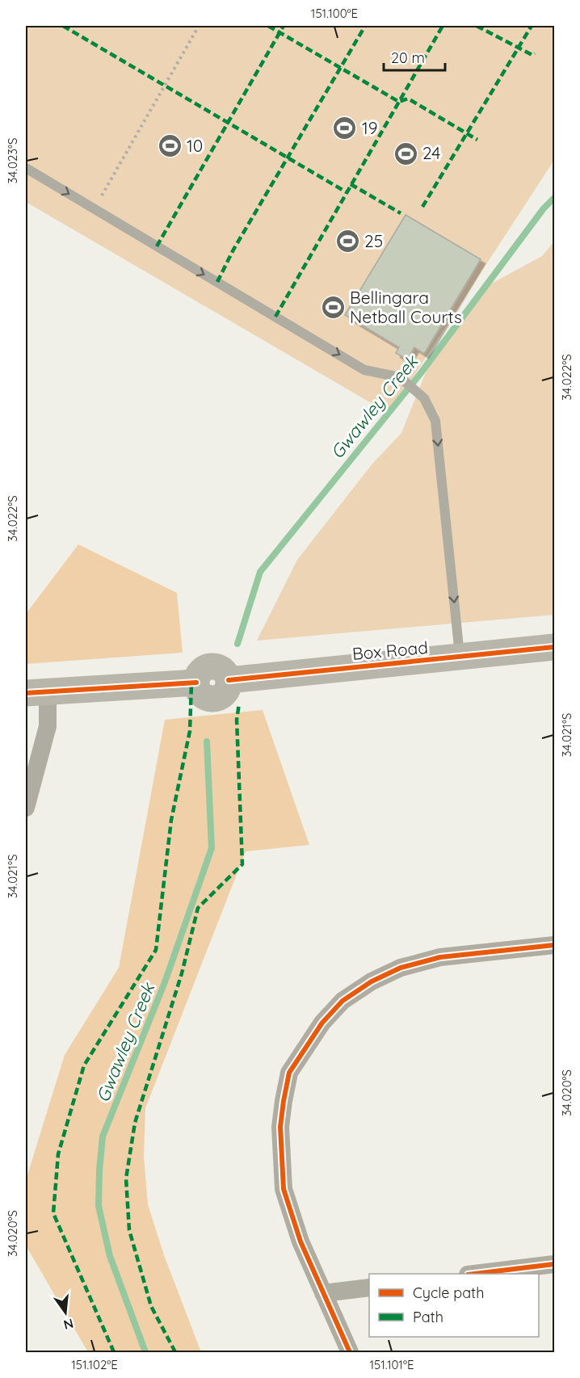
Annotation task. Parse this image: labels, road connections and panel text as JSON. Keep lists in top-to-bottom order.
{
  "streets": {
    "street": ["Box Road"]
  },
  "water": ["Gwawley Creek"],
  "places": {
    "sports": [
      "19",
      "10",
      "24",
      "25",
      "Bellingara Netball Courts"
    ]
  },
  "legend": ["Cycle path", "Path"],
  "scale_bar": "20 m",
  "north": "bottom",
  "coordinates": [
    "151.100°E",
    "34.023°S",
    "34.022°S",
    "34.021°S",
    "34.020°S",
    "151.102°E",
    "151.101°E"
  ]
}
